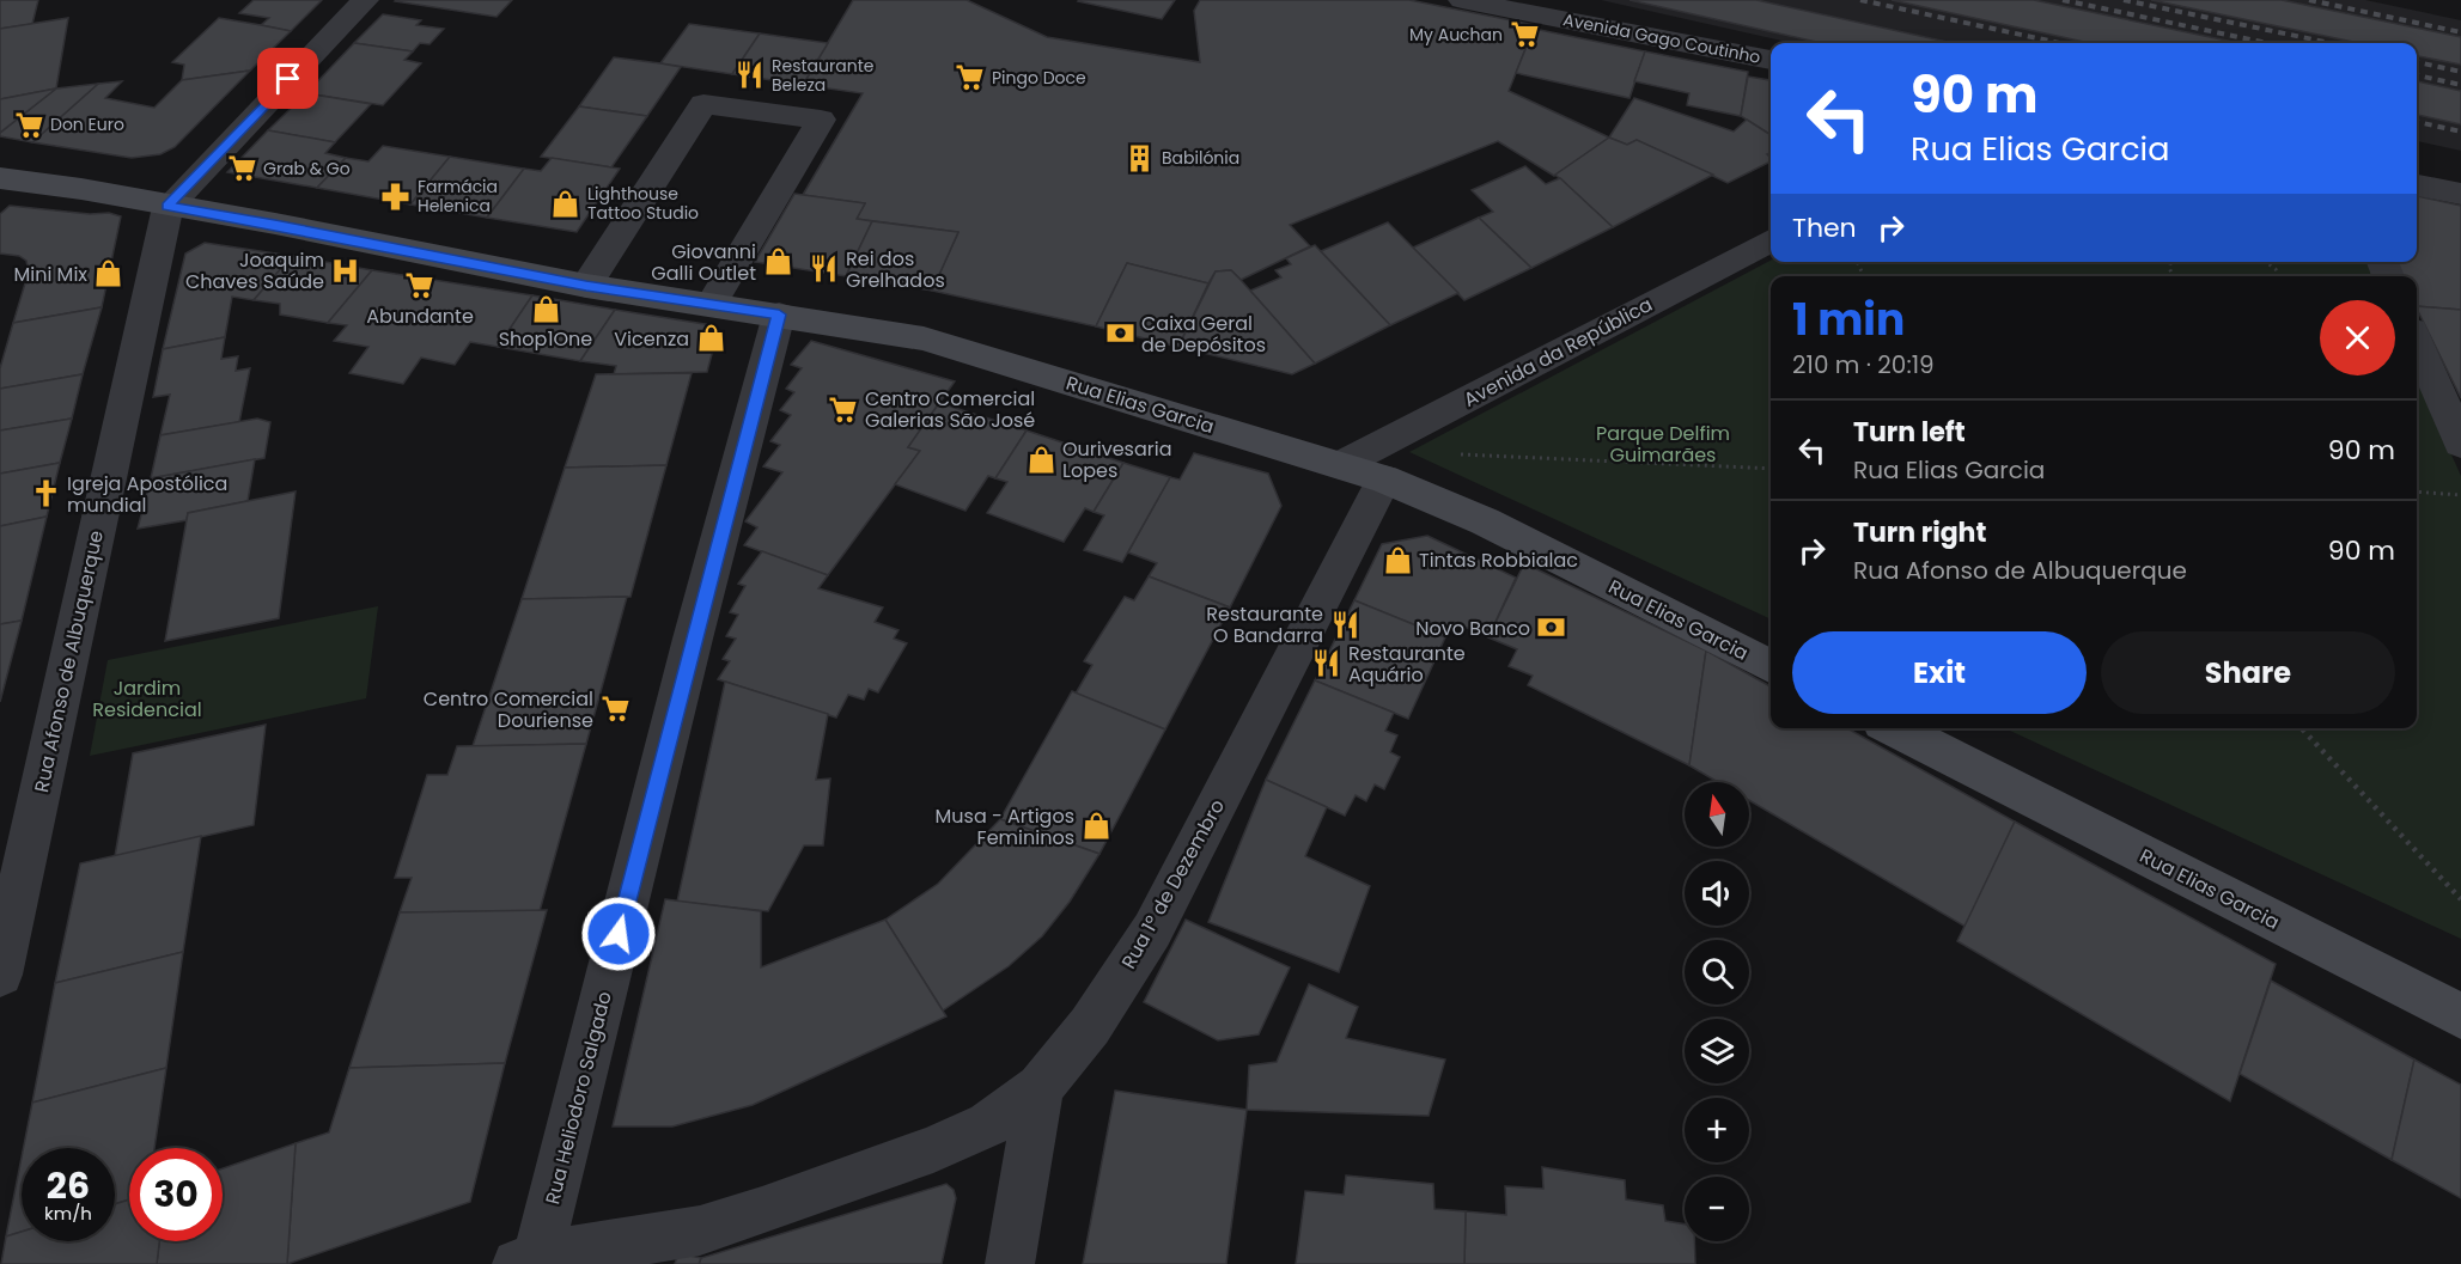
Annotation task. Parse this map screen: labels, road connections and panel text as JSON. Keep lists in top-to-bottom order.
{
  "streets": {
    "street": [
      "Avenida Gago Coutinho",
      "Avenida da República",
      "Rua Elias Garcia",
      "Rua Afonso de Albuquerque",
      "Rua 1º de Dezembro",
      "Rua Heliodoro Salgado"
    ]
  },
  "crossings": [
    ["Avenida da República", "Rua Elias Garcia"],
    ["Rua Elias Garcia", "Rua Afonso de Albuquerque"],
    ["Rua Elias Garcia", "Rua 1º de Dezembro"],
    ["Rua Elias Garcia", "Rua Heliodoro Salgado"],
    ["Rua 1º de Dezembro", "Rua Heliodoro Salgado"]
  ],
  "parks": ["Parque Delfim Guimarães", "Jardim Residencial"],
  "places": {
    "supermarket": [
      "My Auchan",
      "Pingo Doce",
      "Don Euro",
      "Grab & Go",
      "Abundante",
      "Centro Comercial Galerias São José",
      "Centro Comercial Douriense"
    ],
    "restaurant": [
      "Restaurante Beleza",
      "Rei dos Grelhados",
      "Restaurante O Bandarra",
      "Restaurante Aquário"
    ],
    "building": ["Babilónia"],
    "pharmacy": ["Farmácia Helenica"],
    "shop": [
      "Lighthouse Tattoo Studio",
      "Giovanni Galli Outlet",
      "Mini Mix",
      "Shop1One",
      "Vicenza",
      "Ourivesaria Lopes",
      "Tintas Robbialac",
      "Musa - Artigos Femininos"
    ],
    "hospital": ["Joaquim Chaves Saúde"],
    "bank": ["Caixa Geral de Depósitos", "Novo Banco"],
    "church": ["Igreja Apostólica mundial"]
  },
  "north": "top",
  "page": {
    "turn": ["90 m", "Rua Elias Garcia"],
    "then": "Then",
    "heading": ["1 min", "210 m · 20:19"],
    "list": [
      {
        "name": "Turn left",
        "note": "Rua Elias Garcia",
        "value": "90 m"
      },
      {
        "name": "Turn right",
        "note": "Rua Afonso de Albuquerque",
        "value": "90 m"
      }
    ],
    "buttons": ["Exit", "Share"],
    "map_buttons": ["+", "−"],
    "speed": "26 km/h",
    "limit": "30"
  }
}
